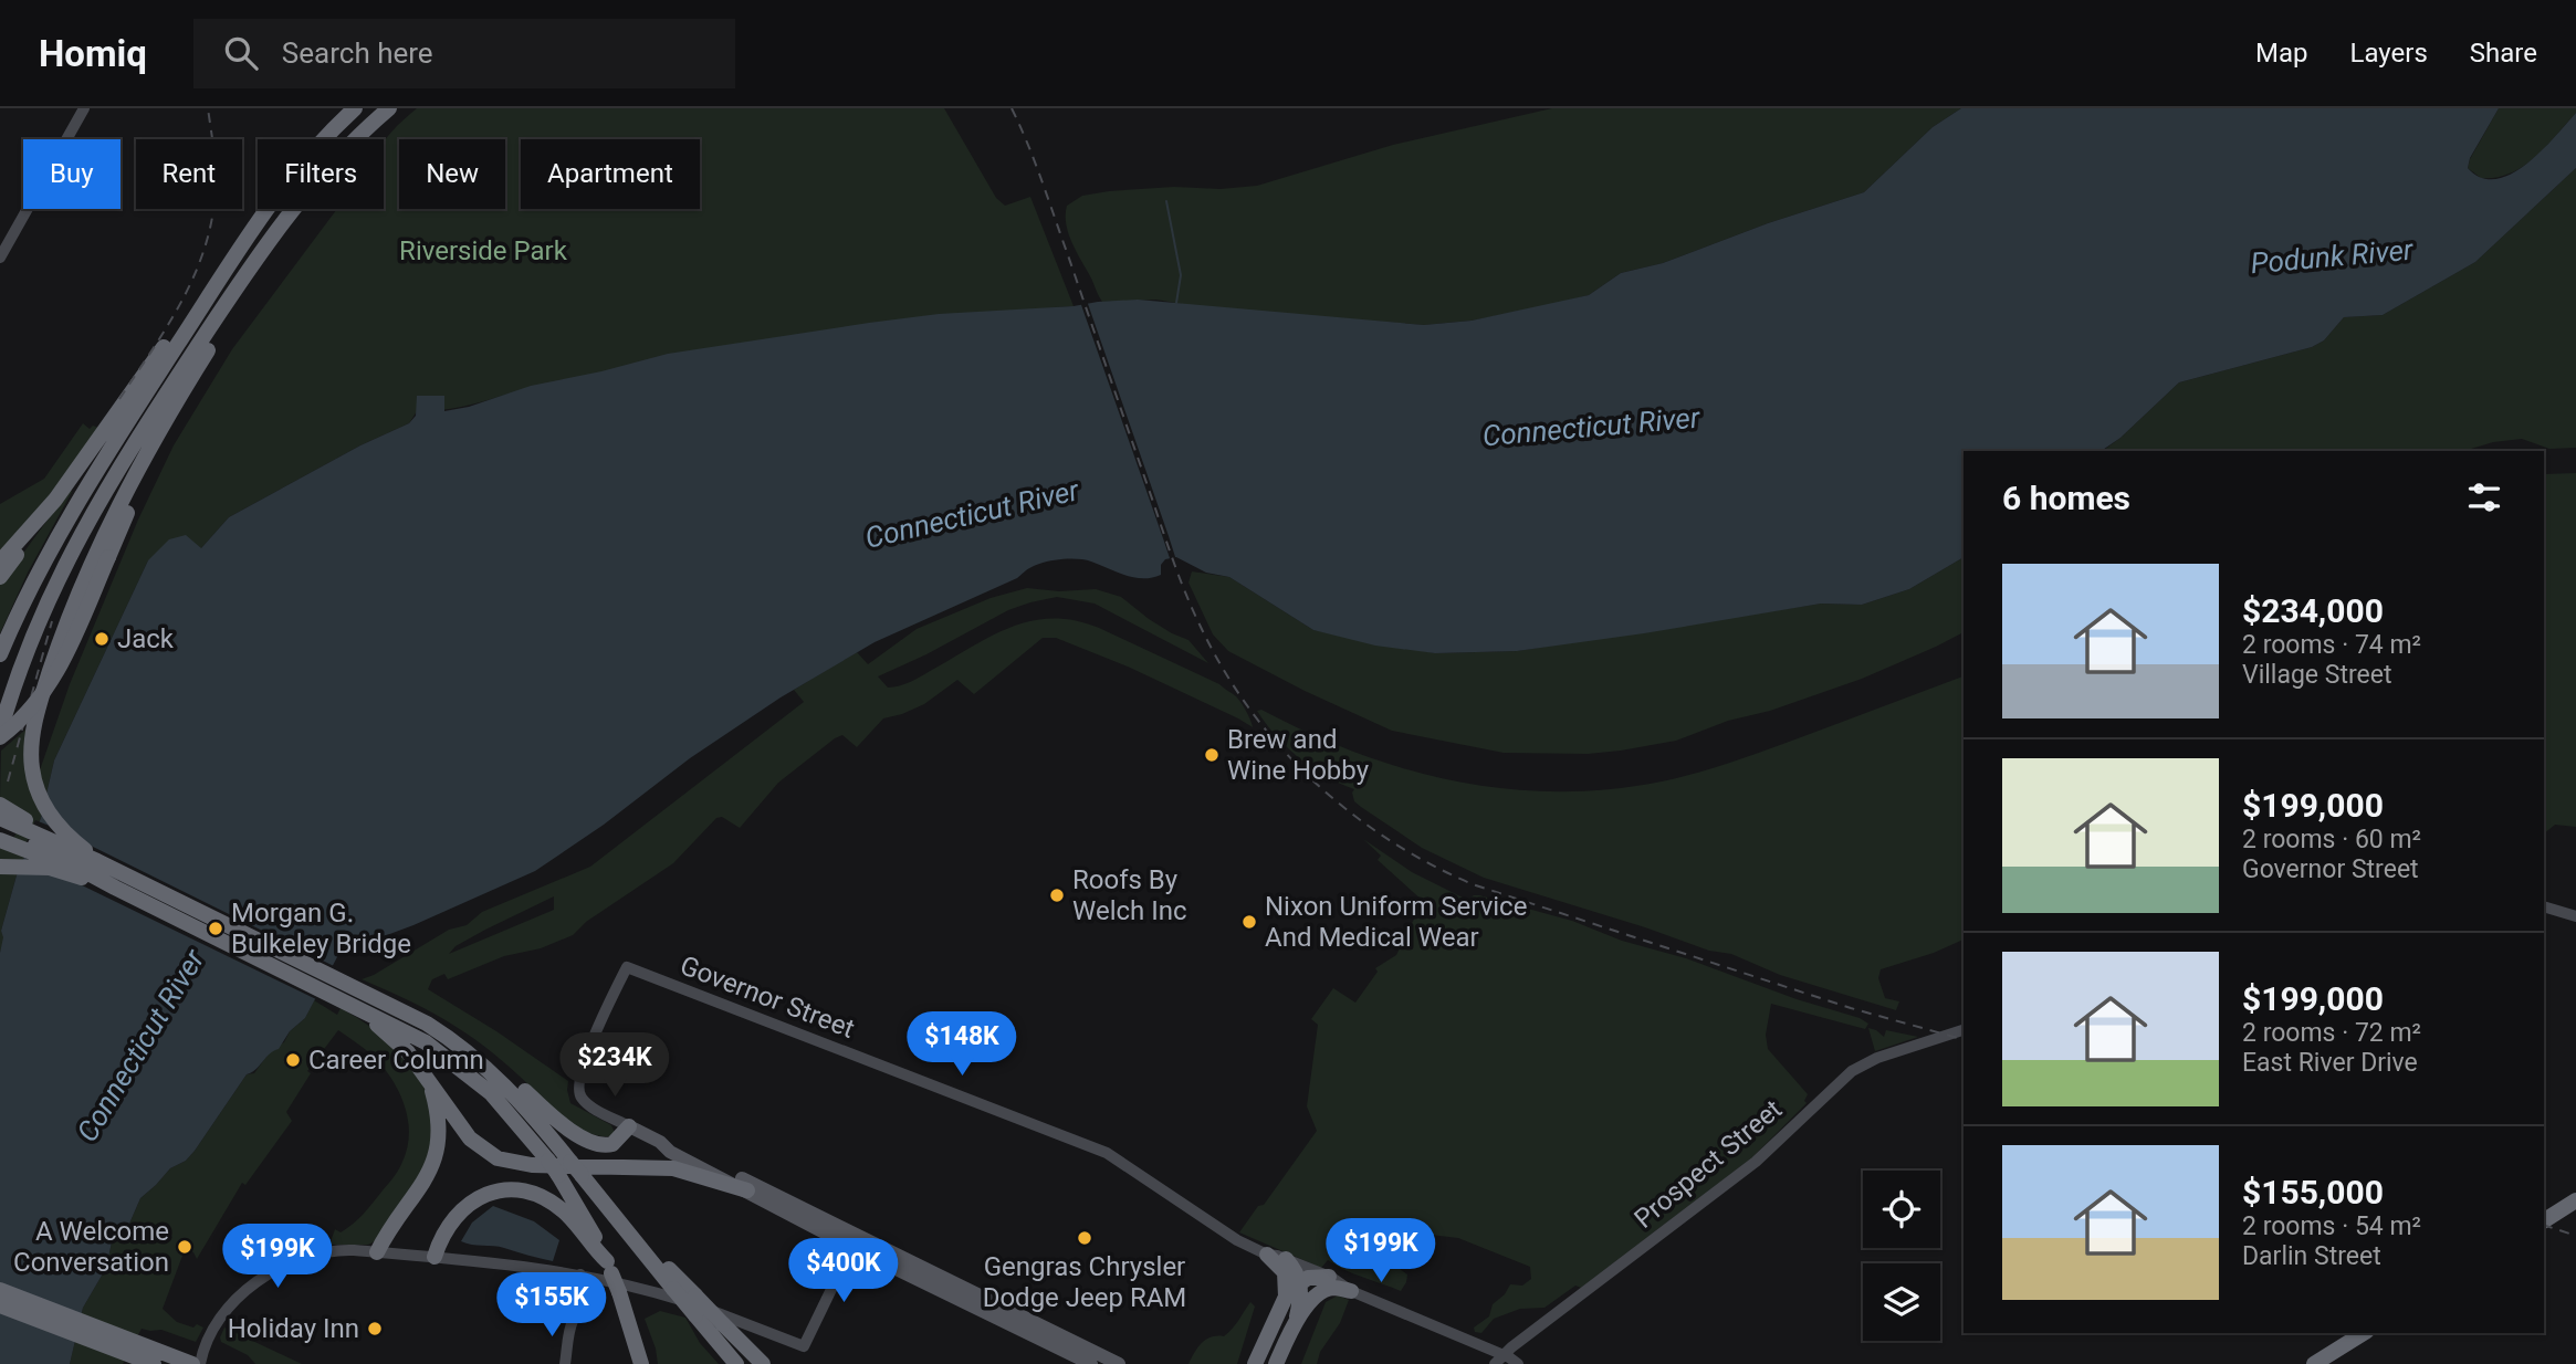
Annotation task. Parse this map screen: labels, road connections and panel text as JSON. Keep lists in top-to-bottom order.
{
  "streets": {
    "main road": ["Governor Street", "Prospect Street"]
  },
  "crossings": [
    ["Governor Street", "Prospect Street"]
  ],
  "water": ["Podunk River", "Connecticut River"],
  "parks": ["Riverside Park"],
  "places": [
    "Jack",
    "Brew and Wine Hobby",
    "Roofs By Welch Inc",
    "Nixon Uniform Service And Medical Wear",
    "Morgan G. Bulkeley Bridge",
    "Career Column",
    "Gengras Chrysler Dodge Jeep RAM",
    "A Welcome Conversation",
    "Holiday Inn"
  ],
  "page": {
    "header": "Homiq",
    "search": "Search here",
    "nav": ["Map", "Layers", "Share"],
    "chip": [
      "Buy",
      "Rent",
      "Filters",
      "New",
      "Apartment"
    ],
    "heading": "6 homes",
    "list": [
      {
        "name": "$234,000",
        "note": "2 rooms · 74 m² · Village Street"
      },
      {
        "name": "$199,000",
        "note": "2 rooms · 60 m² · Governor Street"
      },
      {
        "name": "$199,000",
        "note": "2 rooms · 72 m² · East River Drive"
      },
      {
        "name": "$155,000",
        "note": "2 rooms · 54 m² · Darlin Street"
      }
    ],
    "price": [
      "$148K",
      "$234K",
      "$199K",
      "$199K",
      "$400K",
      "$155K"
    ]
  }
}
